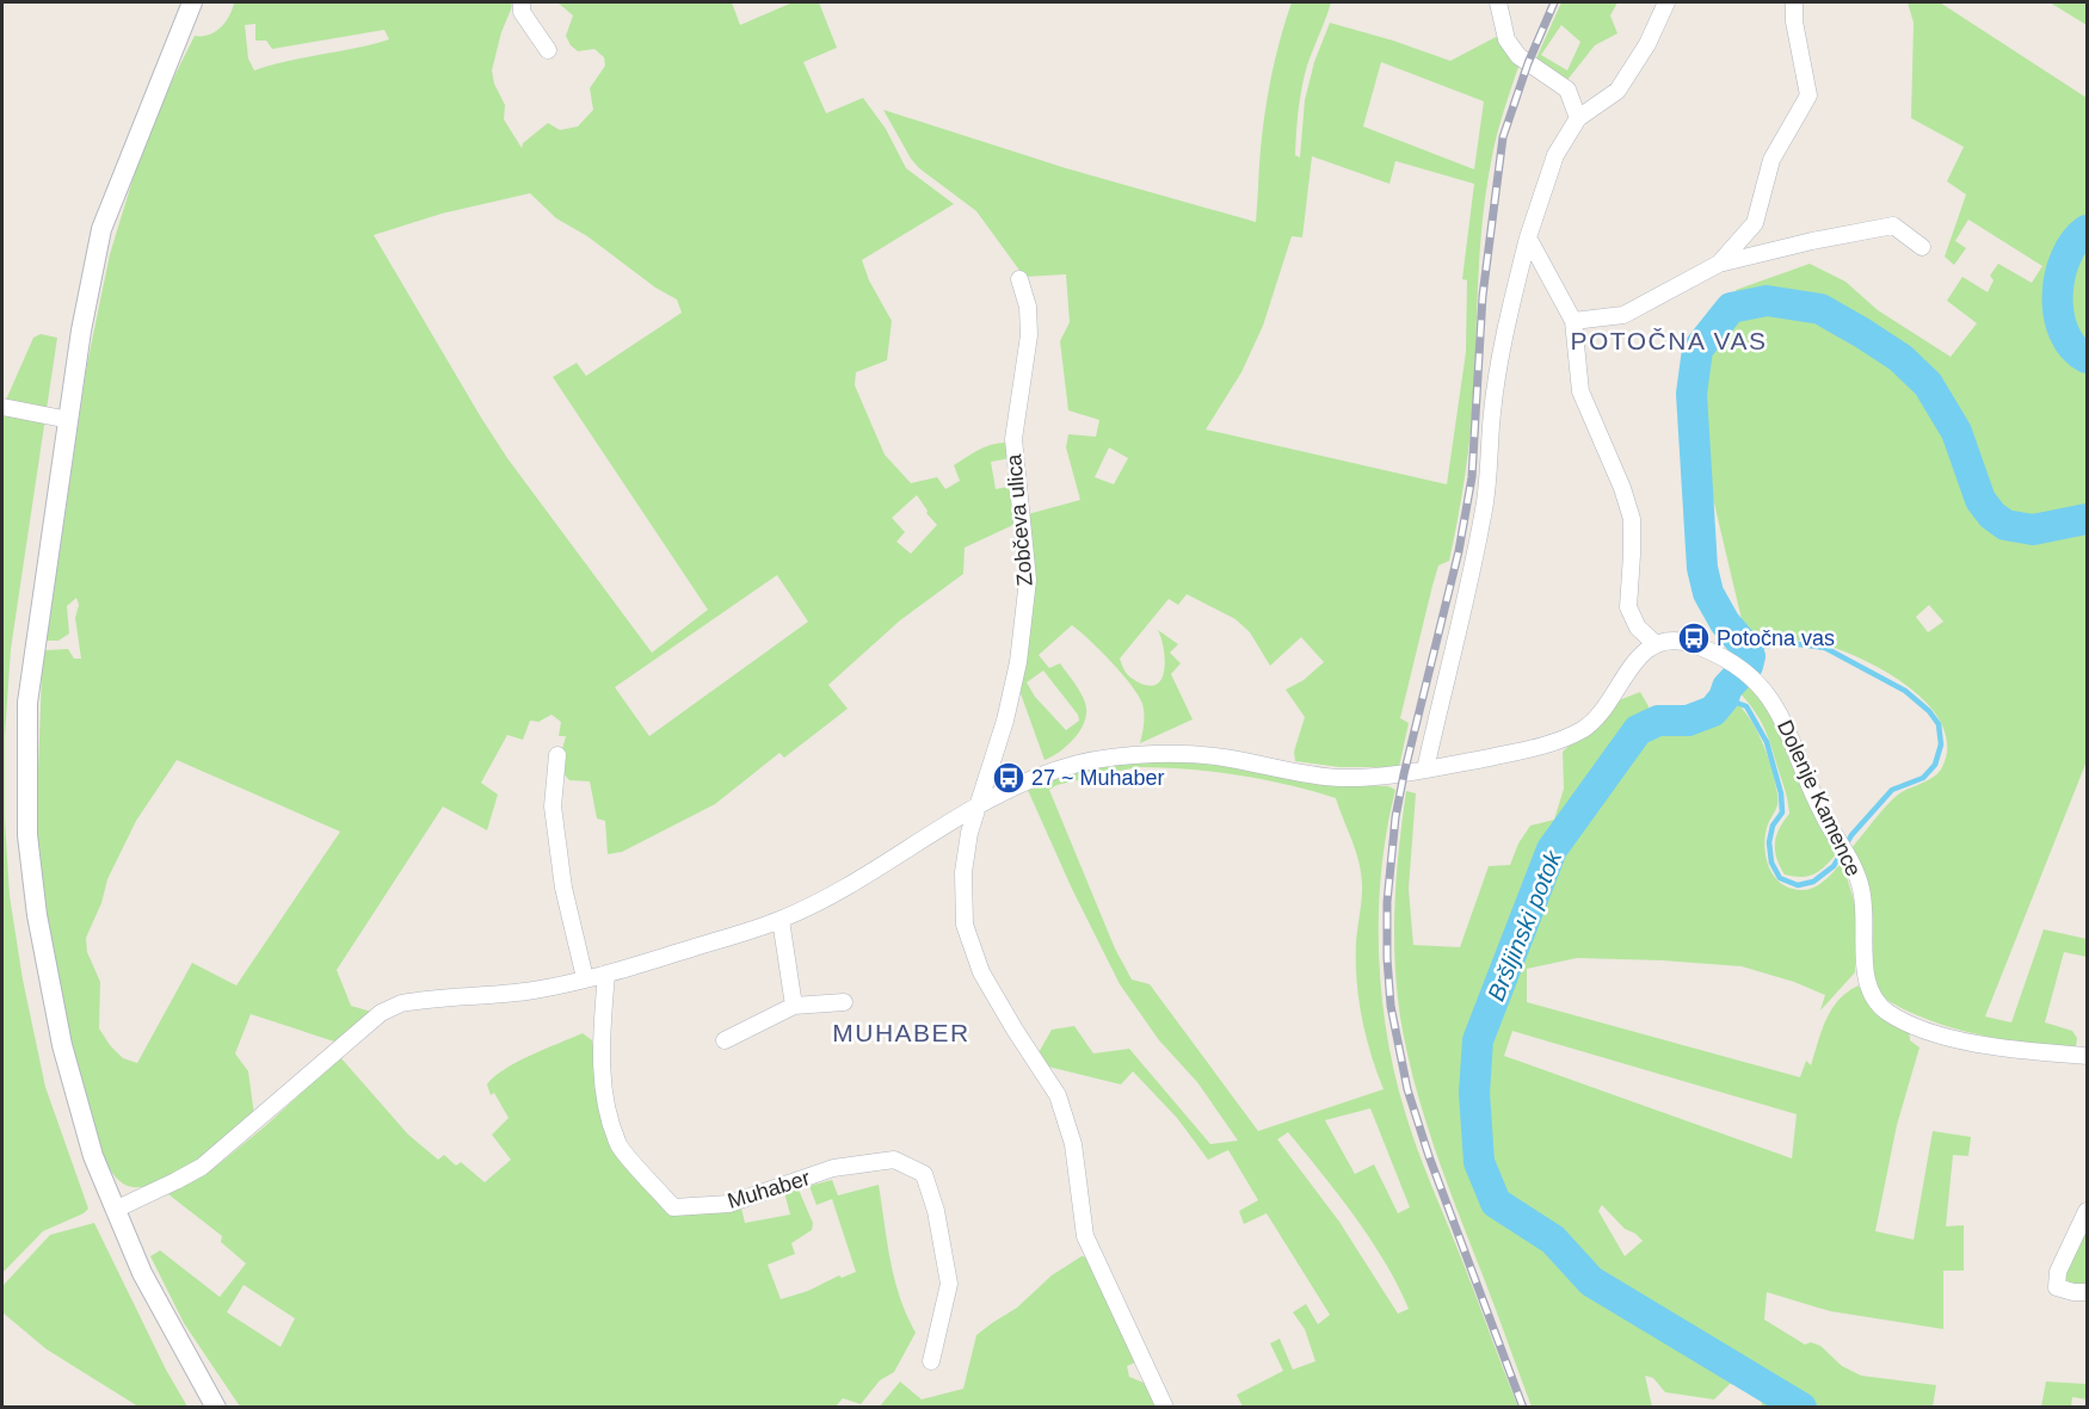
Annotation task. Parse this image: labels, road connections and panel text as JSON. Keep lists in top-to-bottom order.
{
  "streets": {
    "street": ["Zobčeva ulica", "Dolenje Kamence", "Muhaber"]
  },
  "districts": ["POTOČNA VAS", "MUHABER"],
  "water": ["Bršljinski potok"],
  "places": {
    "bus stop": ["Potočna vas", "27 ~ Muhaber"]
  }
}
